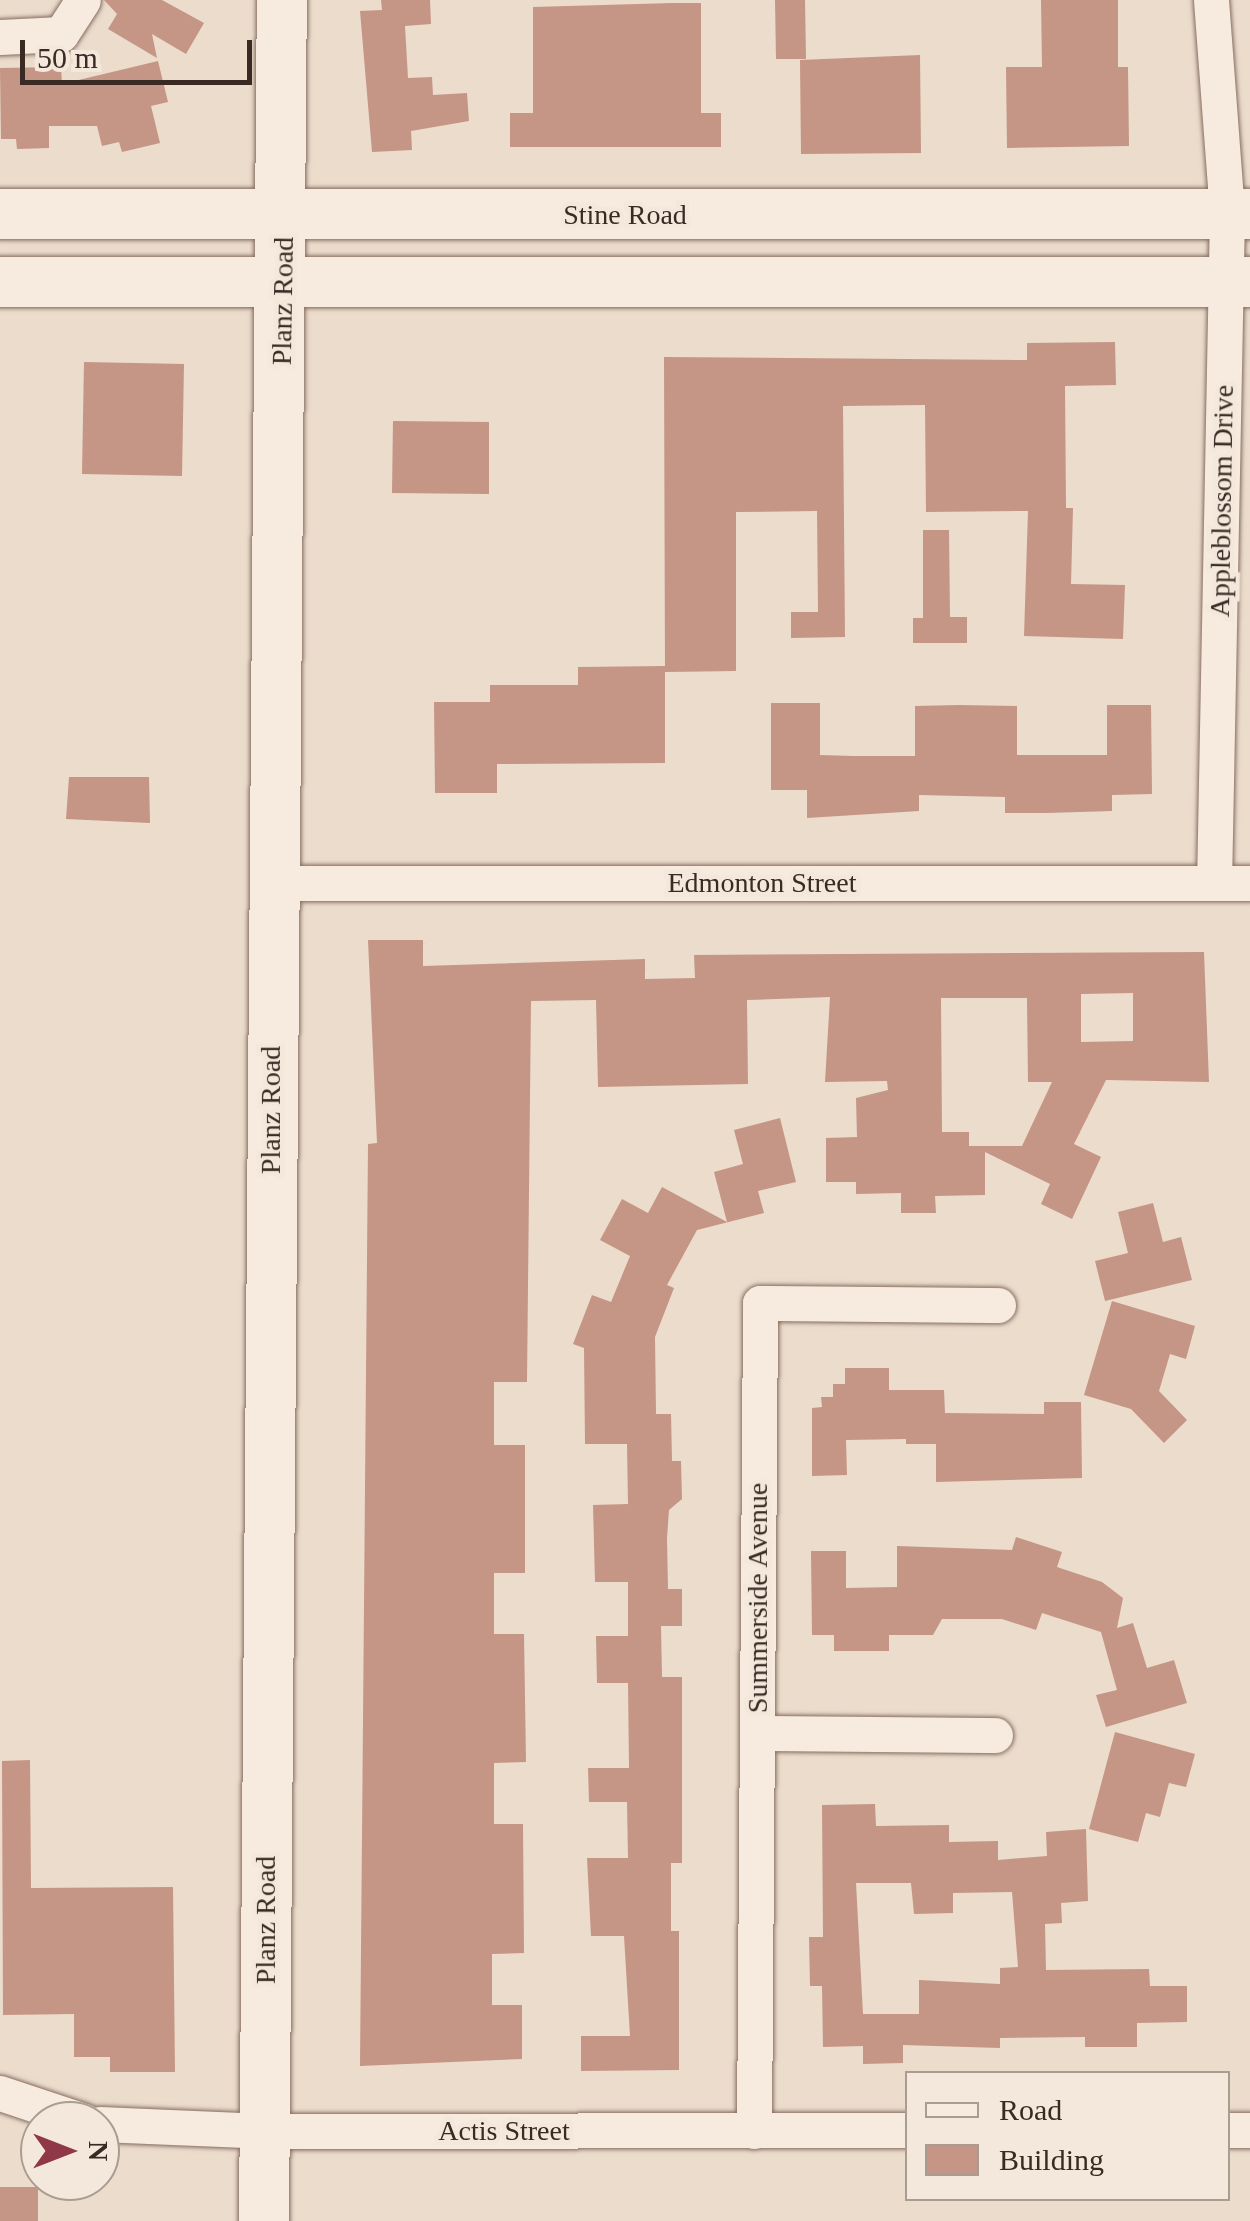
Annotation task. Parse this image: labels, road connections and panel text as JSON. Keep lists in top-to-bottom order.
{
  "streets": {
    "main road": ["Stine Road", "Planz Road"],
    "street": [
      "Appleblossom Drive",
      "Edmonton Street",
      "Summerside Avenue",
      "Actis Street"
    ]
  },
  "crossings": [
    ["Stine Road", "Planz Road"],
    ["Stine Road", "Appleblossom Drive"],
    ["Planz Road", "Edmonton Street"],
    ["Planz Road", "Actis Street"],
    ["Appleblossom Drive", "Edmonton Street"],
    ["Summerside Avenue", "Actis Street"]
  ],
  "legend": ["Road", "Building"],
  "scale_bar": "50 m",
  "north": "right"
}
